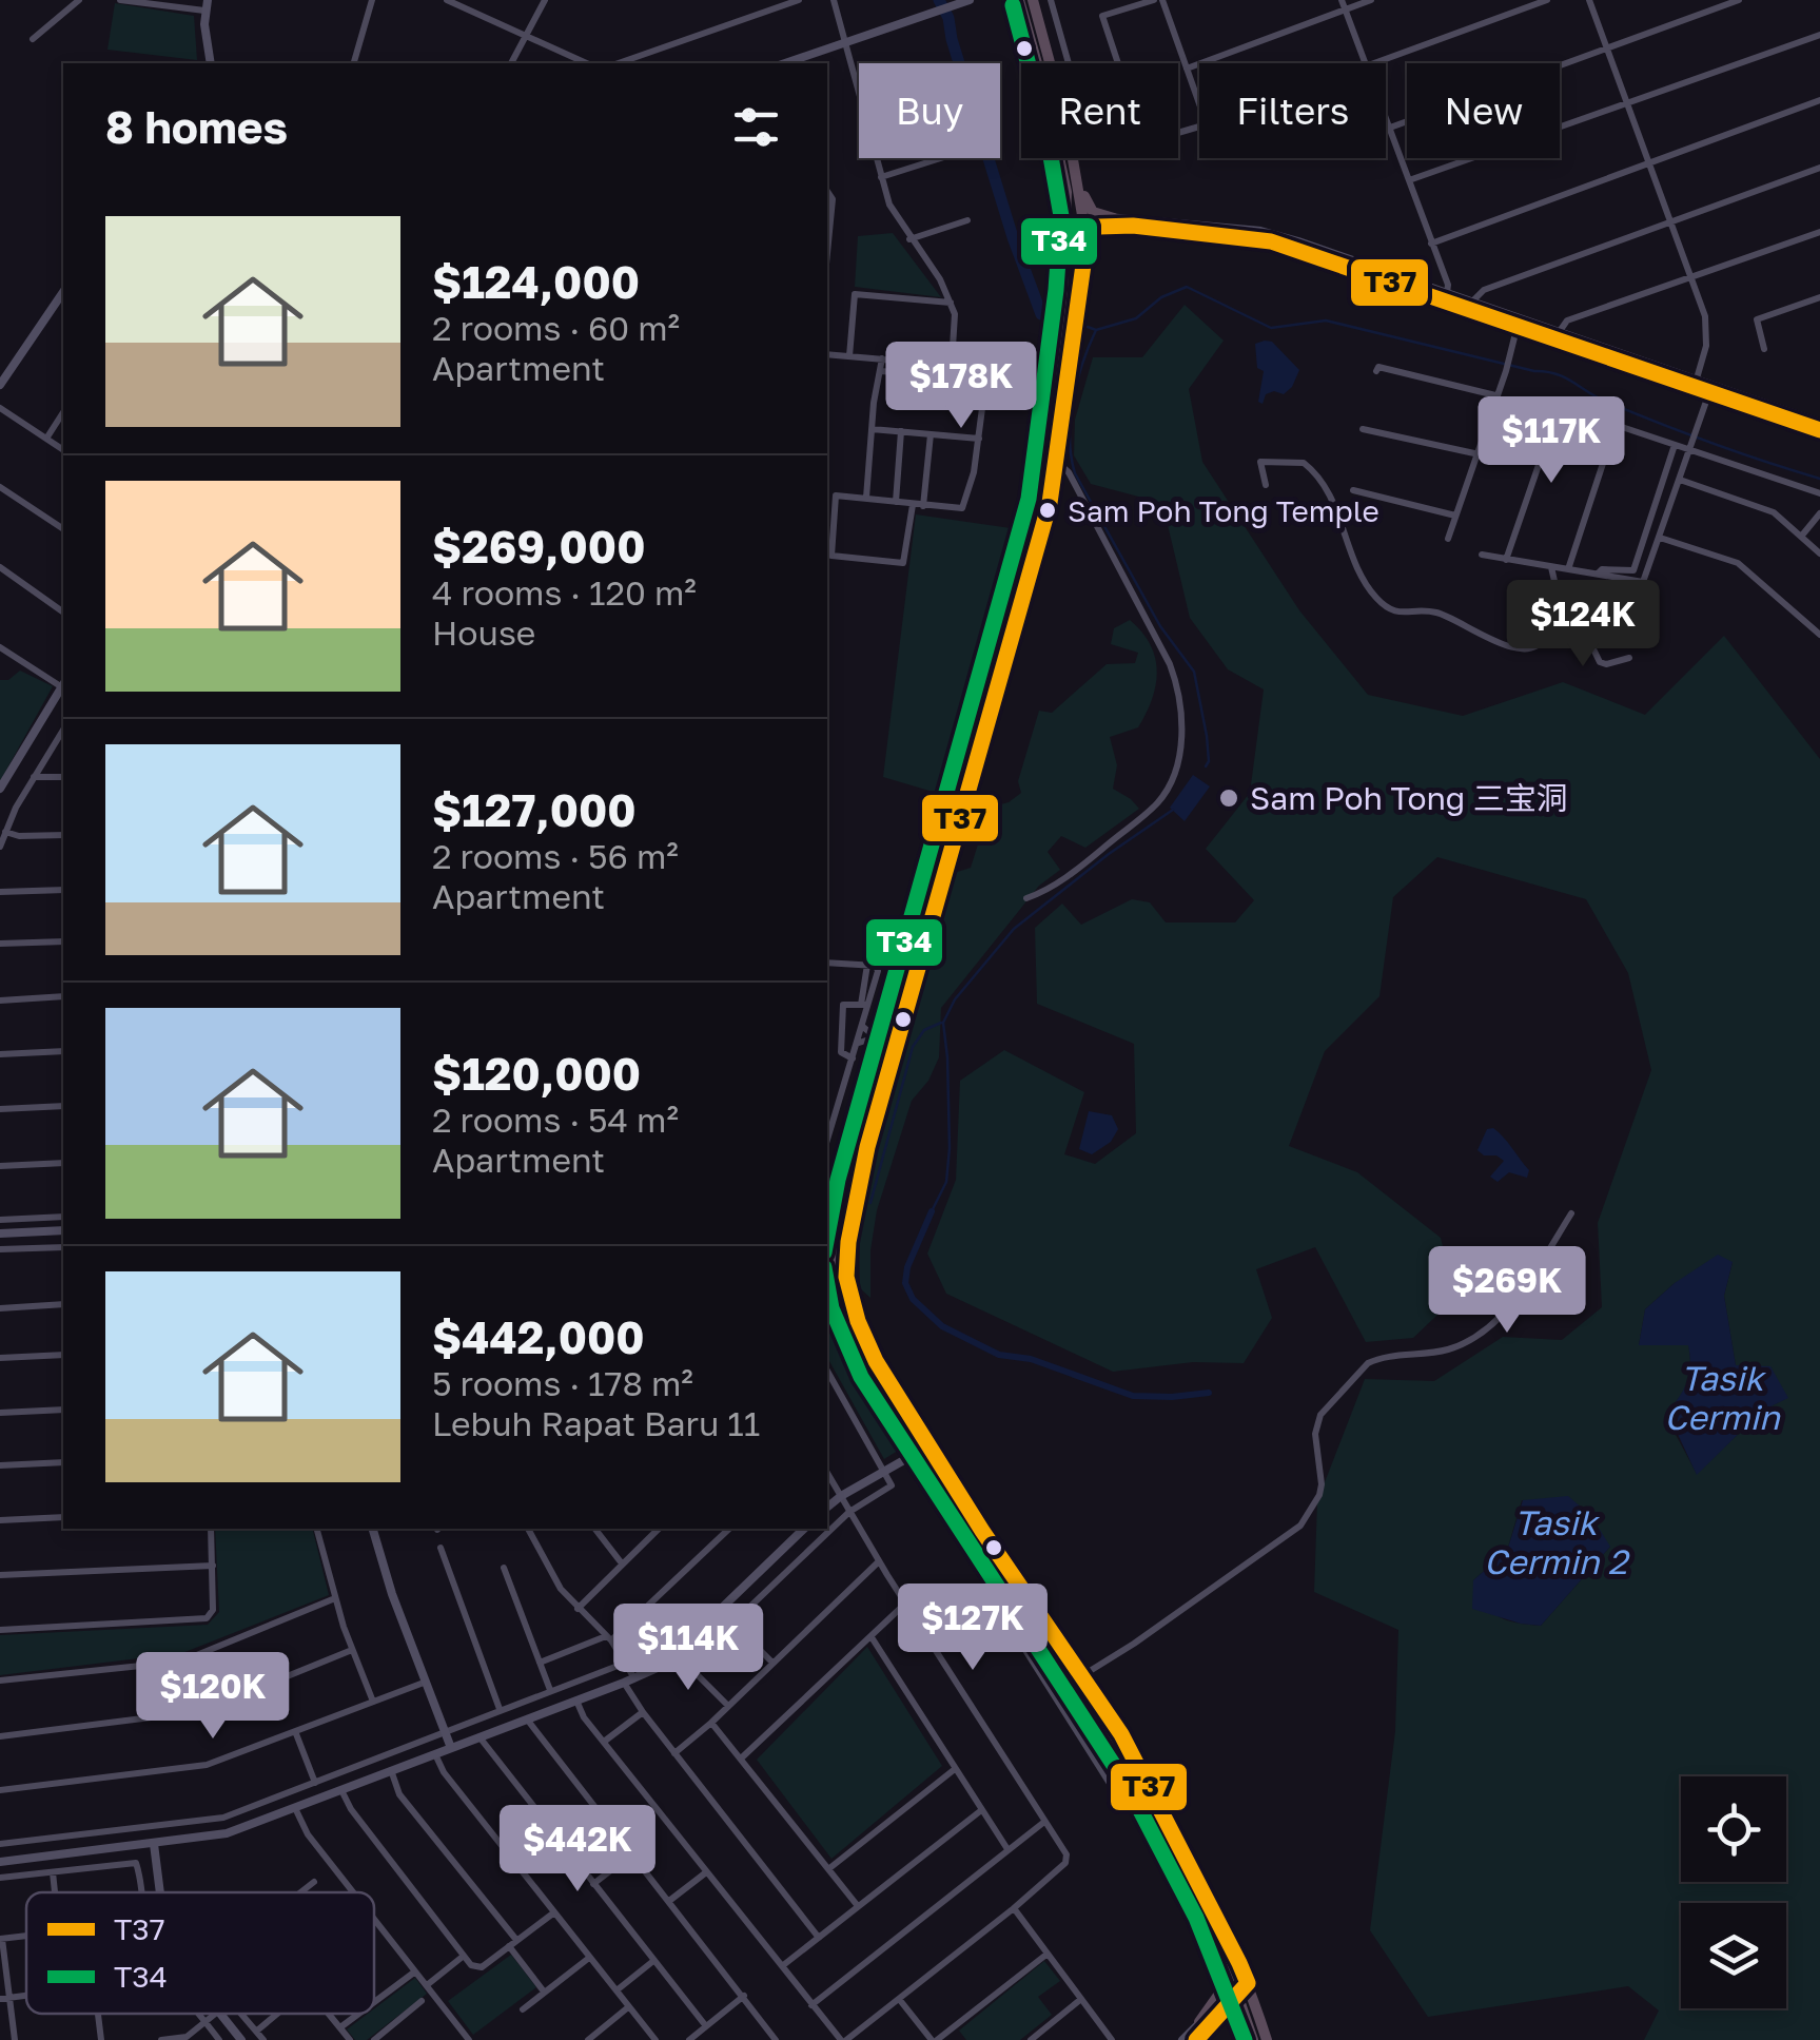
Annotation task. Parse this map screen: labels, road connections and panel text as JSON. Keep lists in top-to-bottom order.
{
  "water": ["Tasik Cermin", "Tasik Cermin 2"],
  "places": ["Sam Poh Tong Temple", "Sam Poh Tong 三宝洞"],
  "lines": ["transit line T34", "transit line T37"],
  "legend": ["T37", "T34"],
  "page": {
    "chip": [
      "Buy",
      "Rent",
      "Filters",
      "New"
    ],
    "heading": "8 homes",
    "list": [
      {
        "name": "$124,000",
        "note": "2 rooms · 60 m² · Apartment"
      },
      {
        "name": "$269,000",
        "note": "4 rooms · 120 m² · House"
      },
      {
        "name": "$127,000",
        "note": "2 rooms · 56 m² · Apartment"
      },
      {
        "name": "$120,000",
        "note": "2 rooms · 54 m² · Apartment"
      },
      {
        "name": "$442,000",
        "note": "5 rooms · 178 m² · Lebuh Rapat Baru 11"
      }
    ],
    "price": [
      "$178K",
      "$117K",
      "$124K",
      "$269K",
      "$127K",
      "$114K",
      "$120K",
      "$442K"
    ]
  }
}
